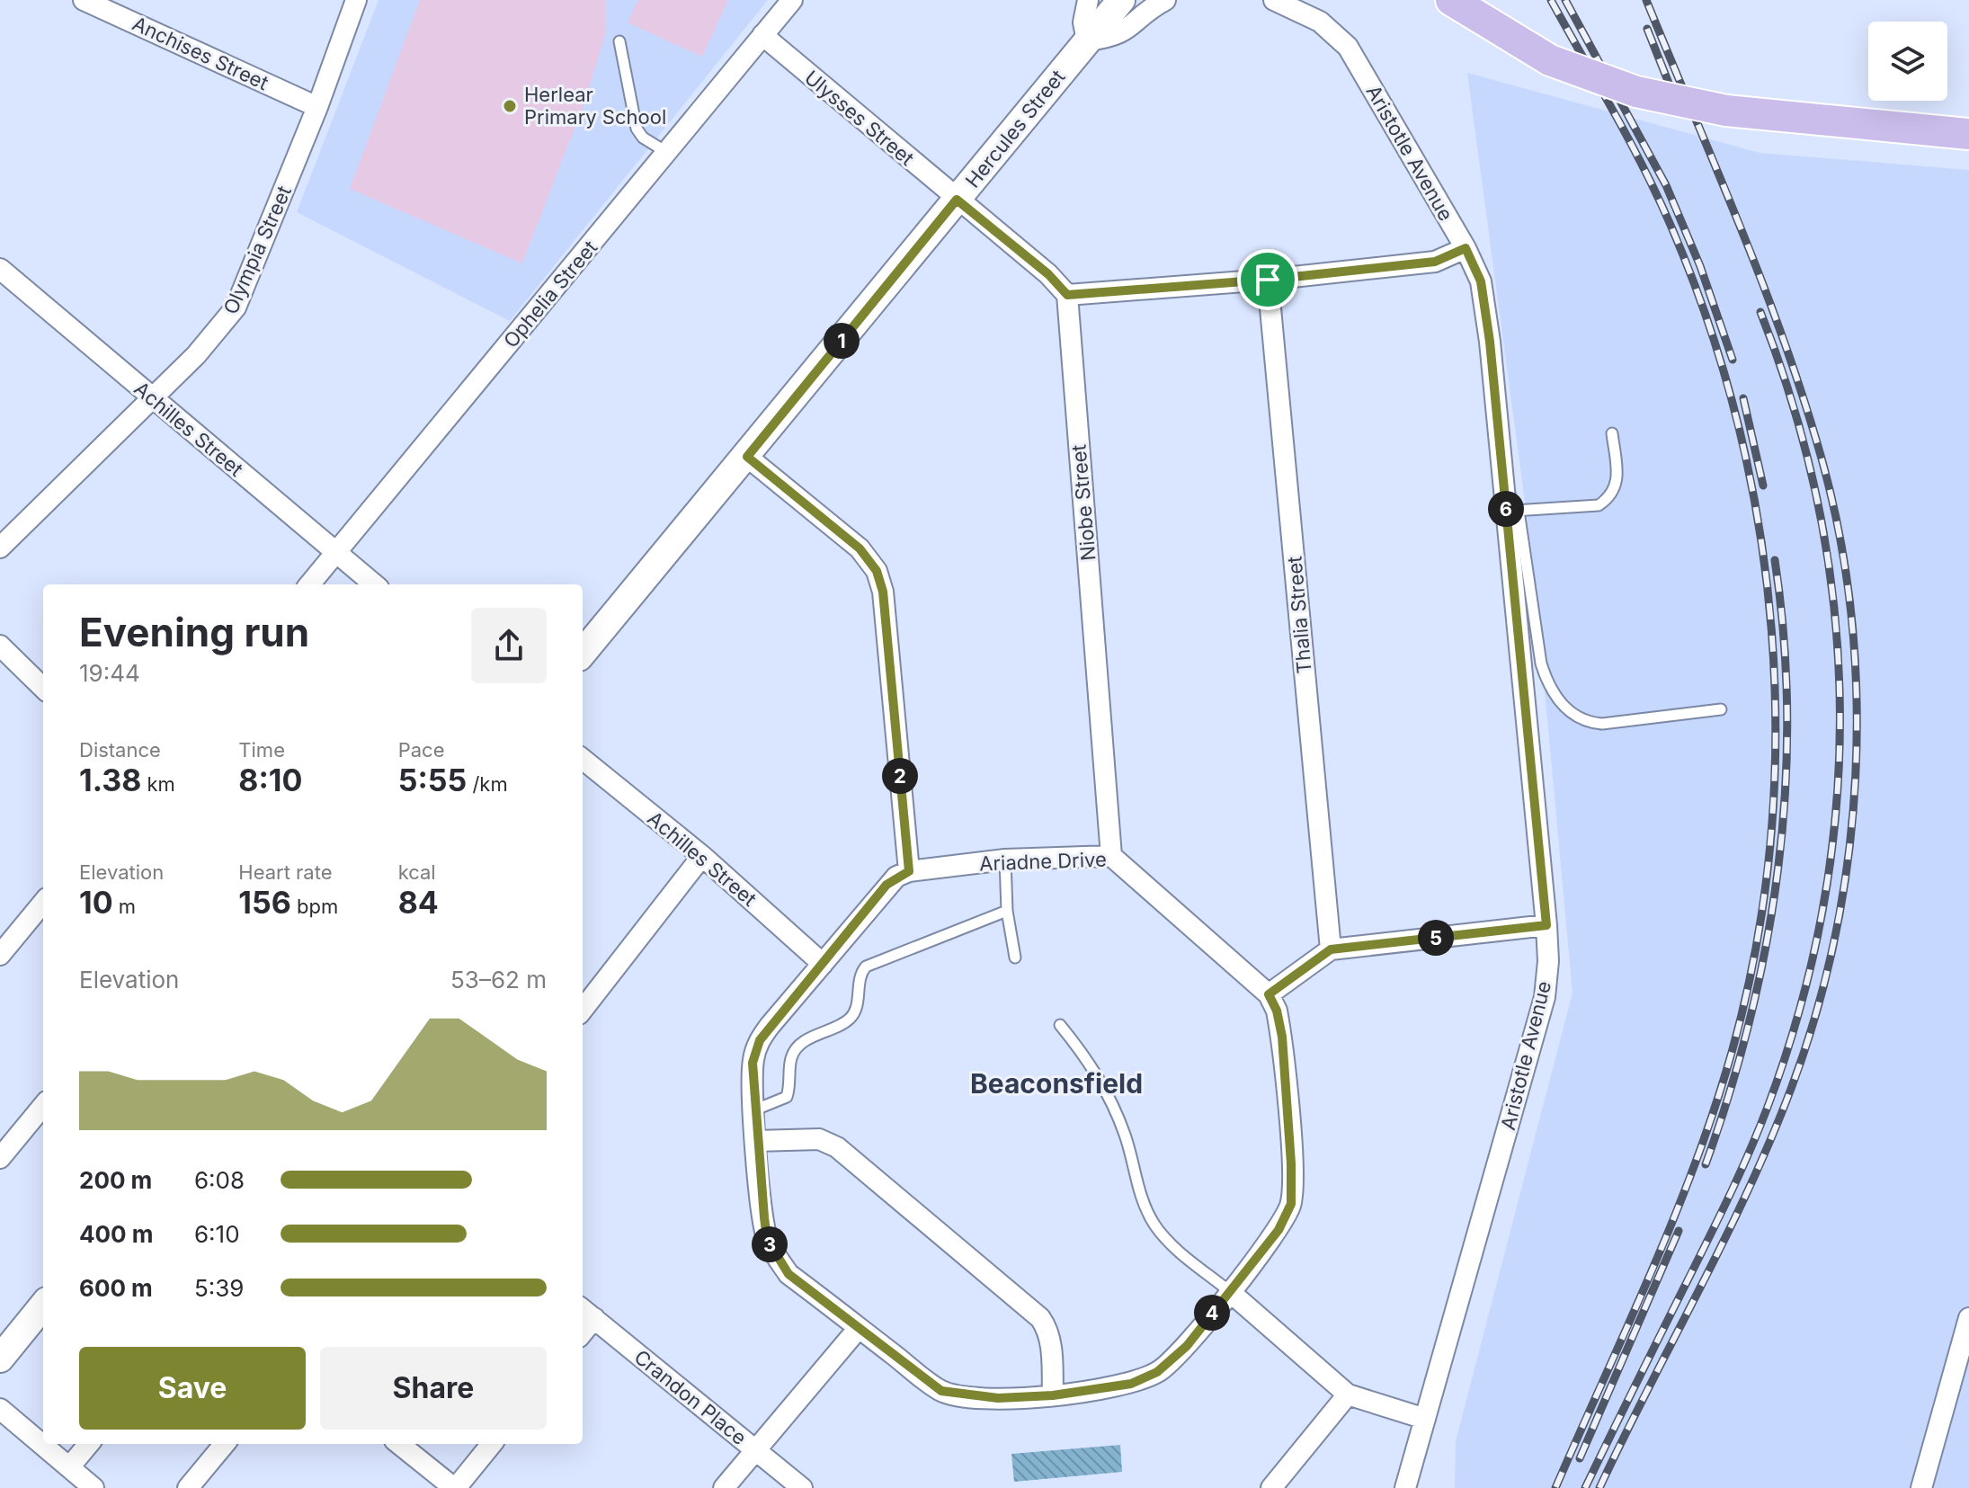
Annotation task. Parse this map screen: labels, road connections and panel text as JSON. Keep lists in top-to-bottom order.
{
  "streets": {
    "street": [
      "Anchises Street",
      "Ulysses Street",
      "Hercules Street",
      "Aristotle Avenue",
      "Olympia Street",
      "Ophelia Street",
      "Achilles Street",
      "Niobe Street",
      "Thalia Street",
      "Ariadne Drive",
      "Crandon Place"
    ]
  },
  "crossings": [
    ["Anchises Street", "Olympia Street"],
    ["Ulysses Street", "Hercules Street"],
    ["Ulysses Street", "Ophelia Street"],
    ["Olympia Street", "Achilles Street"],
    ["Ophelia Street", "Achilles Street"],
    ["Achilles Street", "Ariadne Drive"],
    ["Niobe Street", "Ariadne Drive"]
  ],
  "districts": ["Beaconsfield"],
  "places": ["Herlear Primary School"],
  "page": {
    "pins": [
      "1",
      "6",
      "2",
      "5",
      "3",
      "4"
    ],
    "heading": ["Evening run", "19:44"],
    "stats": [
      ["Distance", "1.38 km"],
      ["Time", "8:10"],
      ["Pace", "5:55 /km"],
      ["Elevation", "10 m"],
      ["Heart rate", "156 bpm"],
      ["kcal", "84"]
    ],
    "chart": ["Elevation", "53–62 m"],
    "list": [
      {
        "name": "200 m",
        "note": "6:08"
      },
      {
        "name": "400 m",
        "note": "6:10"
      },
      {
        "name": "600 m",
        "note": "5:39"
      }
    ],
    "buttons": ["Save", "Share"]
  }
}
